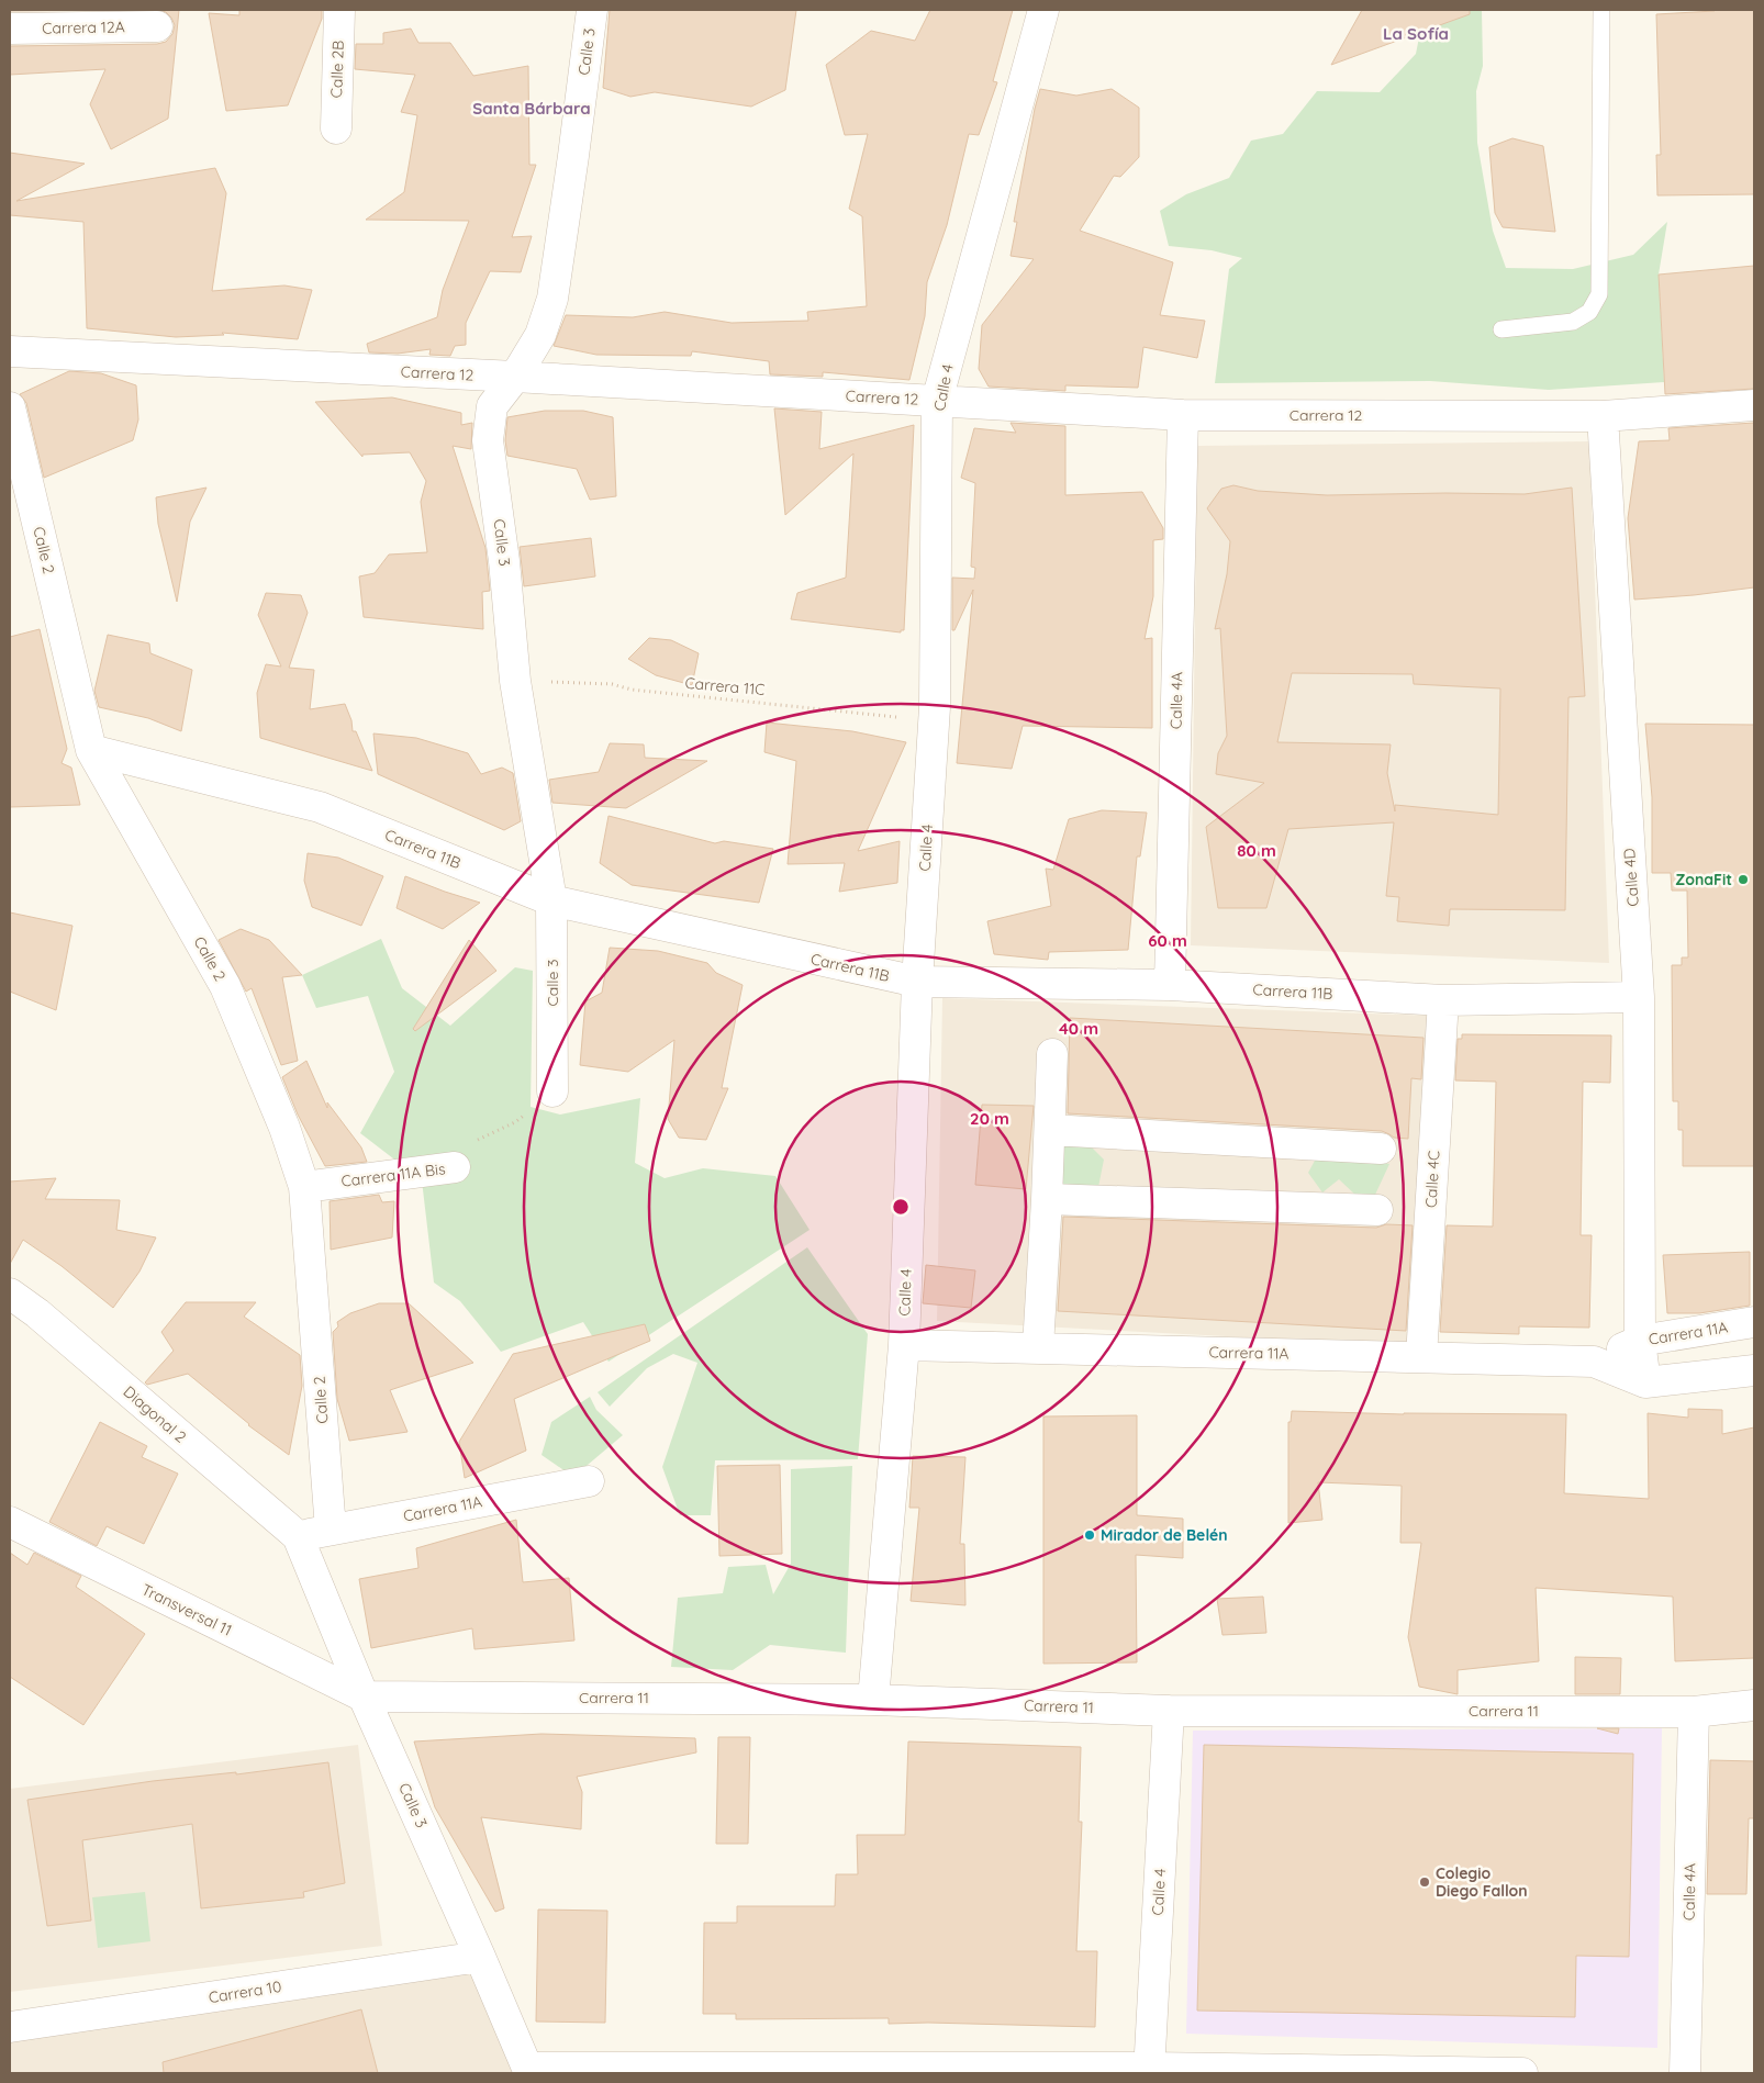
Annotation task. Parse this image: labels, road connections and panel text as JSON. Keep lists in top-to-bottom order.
{
  "streets": {
    "street": [
      "Carrera 12A",
      "Calle 3",
      "Calle 2B",
      "Carrera 12",
      "Calle 4",
      "Calle 2",
      "Calle 4A",
      "Carrera 11B",
      "Calle 4D",
      "Carrera 11A Bis",
      "Calle 4C",
      "Carrera 11A",
      "Diagonal 2",
      "Transversal 11",
      "Carrera 11",
      "Carrera 10"
    ],
    "path": ["Carrera 11C"]
  },
  "crossings": [
    ["Calle 3", "Carrera 12"],
    ["Calle 3", "Carrera 11C"],
    ["Calle 3", "Carrera 11B"],
    ["Calle 3", "Carrera 11A Bis"],
    ["Calle 3", "Carrera 11A"],
    ["Calle 3", "Diagonal 2"],
    ["Calle 3", "Transversal 11"],
    ["Calle 3", "Carrera 11"],
    ["Calle 3", "Carrera 10"],
    ["Carrera 12", "Calle 4"],
    ["Carrera 12", "Calle 4A"],
    ["Carrera 12", "Calle 4D"],
    ["Calle 4", "Carrera 11C"],
    ["Calle 4", "Carrera 11B"],
    ["Calle 4", "Carrera 11A"],
    ["Calle 4", "Carrera 11"],
    ["Calle 2", "Carrera 11B"],
    ["Calle 2", "Carrera 11A Bis"],
    ["Calle 2", "Carrera 11A"],
    ["Calle 4A", "Carrera 11B"],
    ["Calle 4A", "Carrera 11"],
    ["Carrera 11B", "Calle 4D"],
    ["Carrera 11B", "Calle 4C"],
    ["Calle 4D", "Carrera 11A"],
    ["Calle 4C", "Carrera 11A"],
    ["Carrera 11A", "Diagonal 2"],
    ["Transversal 11", "Carrera 11"]
  ],
  "districts": ["La Sofía", "Santa Bárbara"],
  "places": ["ZonaFit", "Mirador de Belén", "Colegio Diego Fallon"],
  "rings": [
    "80 m",
    "60 m",
    "40 m",
    "20 m"
  ]
}
